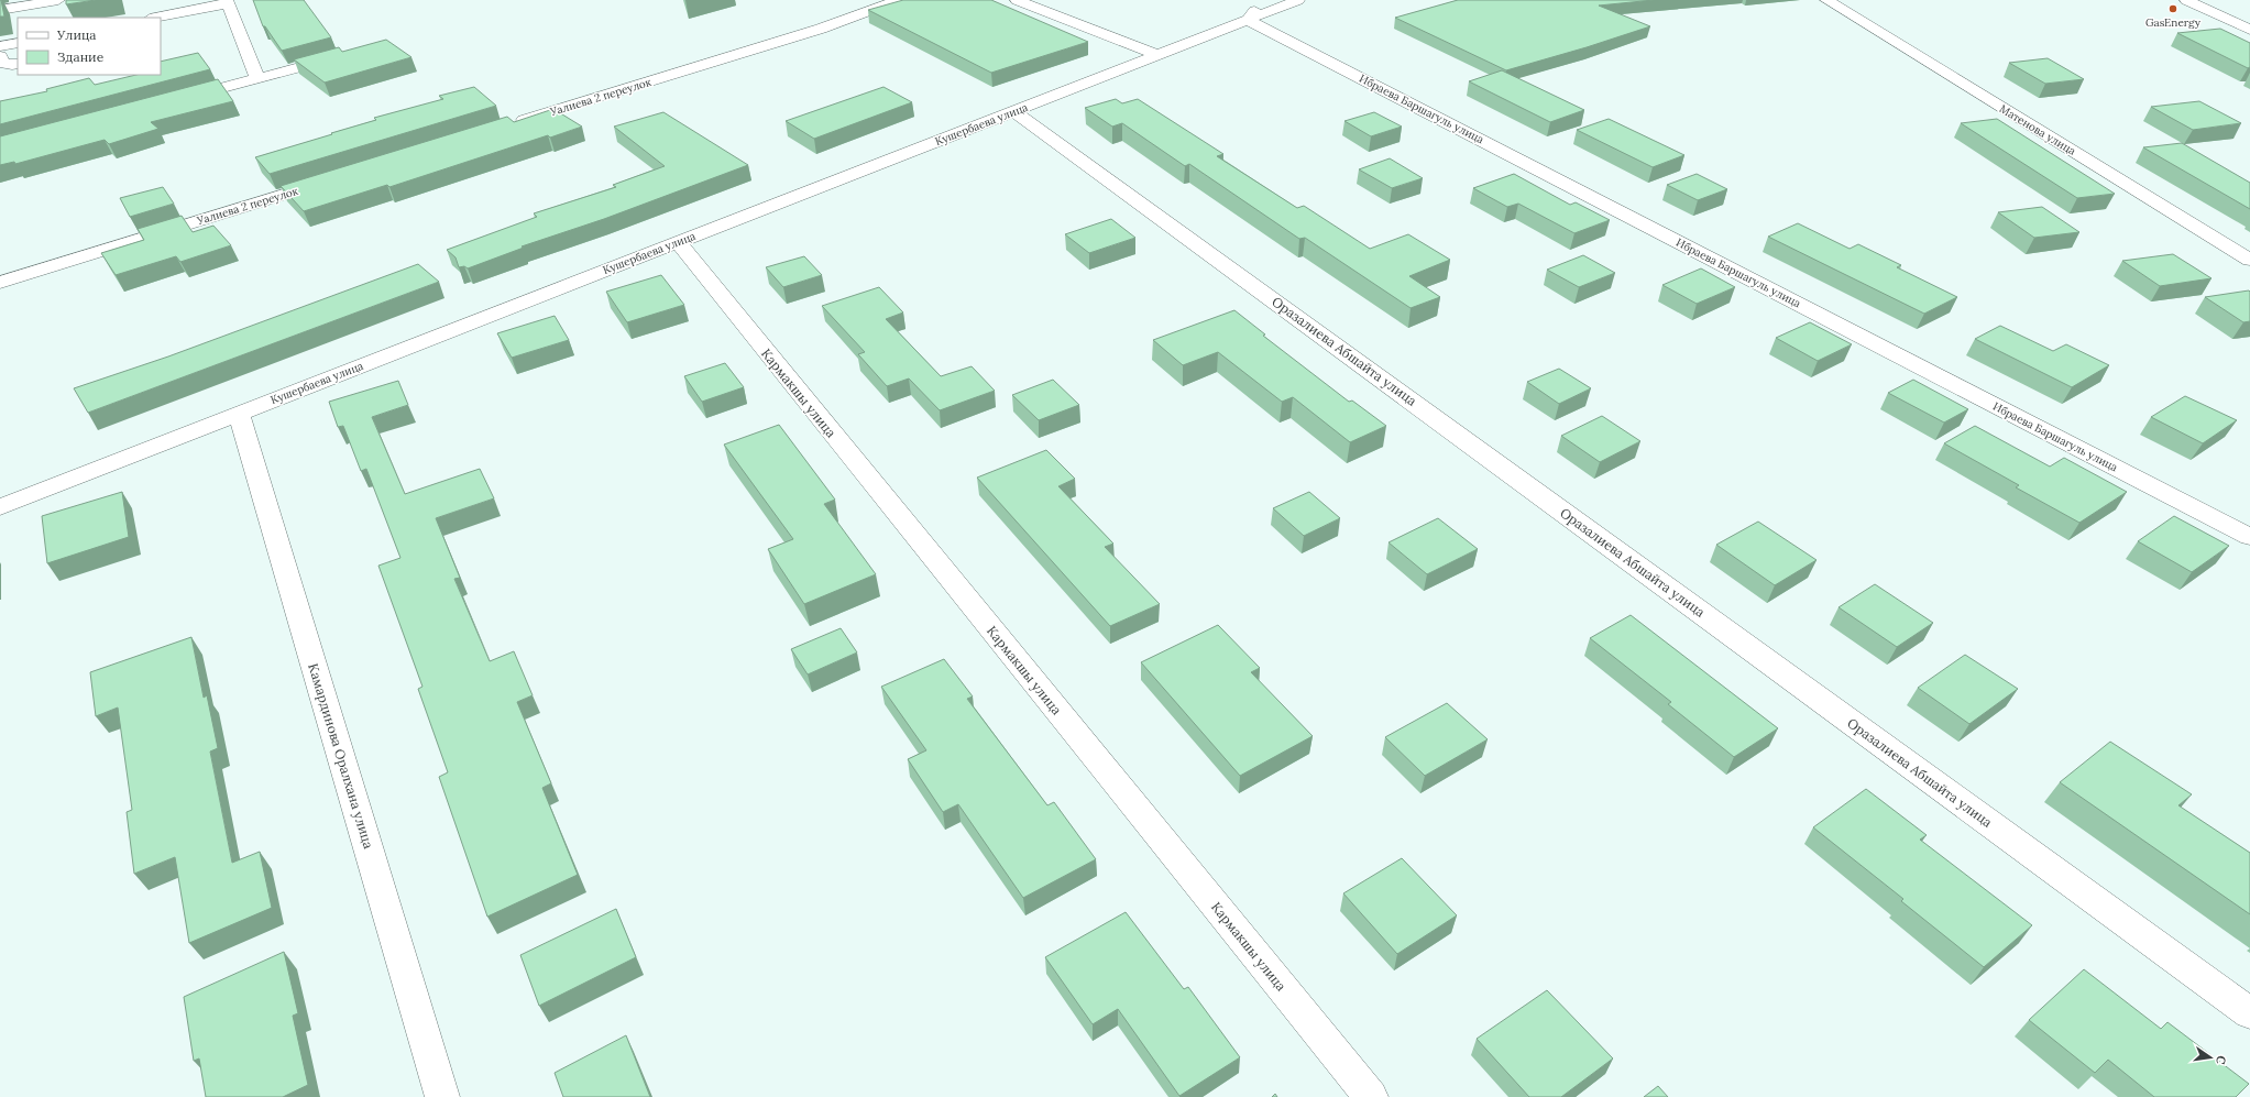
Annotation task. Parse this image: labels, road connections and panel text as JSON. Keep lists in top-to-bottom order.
{
  "streets": {
    "street": [
      "Уалиева 2 переулок",
      "Ибраева Баршагуль улица",
      "Кушербаева улица",
      "Матенова улица",
      "Оразалиева Абшайта улица",
      "Кармакшы улица",
      "Камардинова Оралхана улица"
    ]
  },
  "crossings": [
    ["Ибраева Баршагуль улица", "Кушербаева улица"],
    ["Кушербаева улица", "Оразалиева Абшайта улица"],
    ["Кушербаева улица", "Кармакшы улица"],
    ["Кушербаева улица", "Камардинова Оралхана улица"]
  ],
  "places": ["GasEnergy"],
  "legend": ["Улица", "Здание"],
  "north": "right"
}
